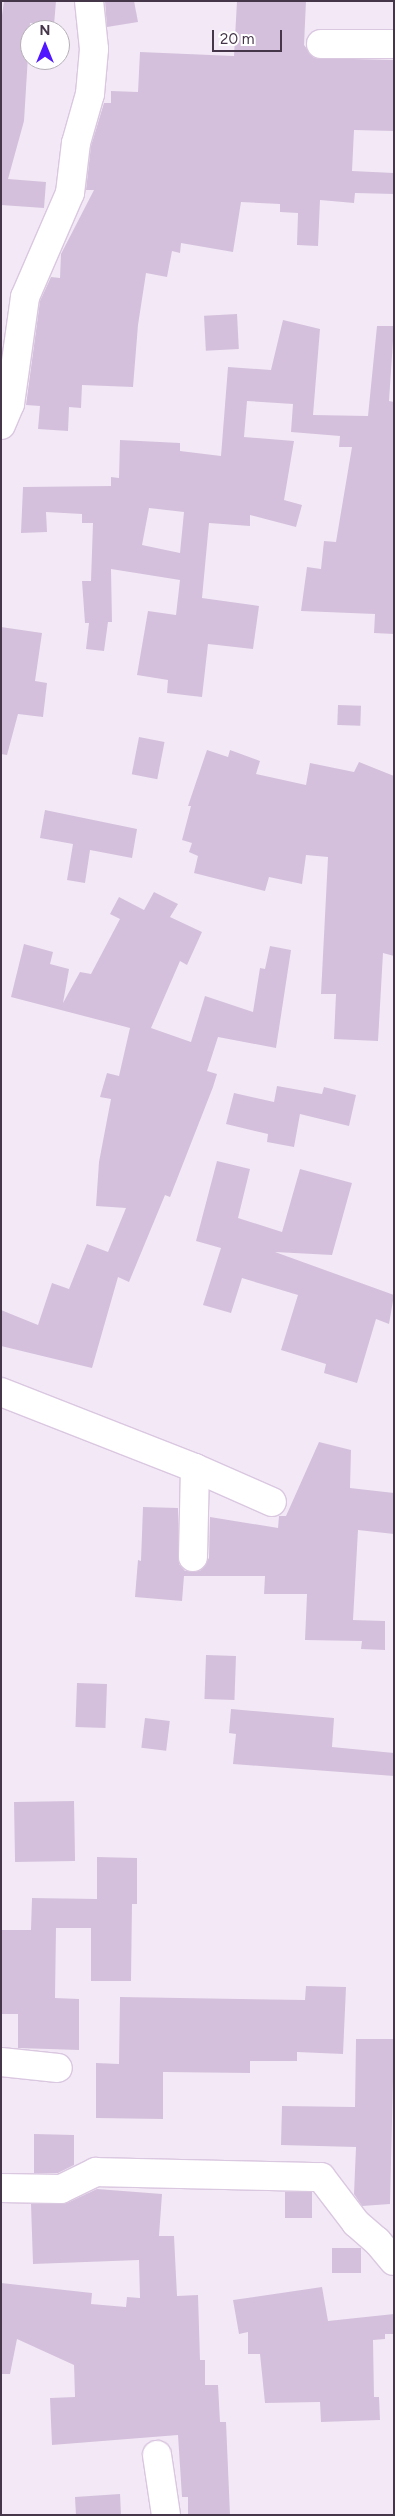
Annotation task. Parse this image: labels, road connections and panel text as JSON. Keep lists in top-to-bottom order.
{
  "scale_bar": "20 m",
  "north": "top"
}
